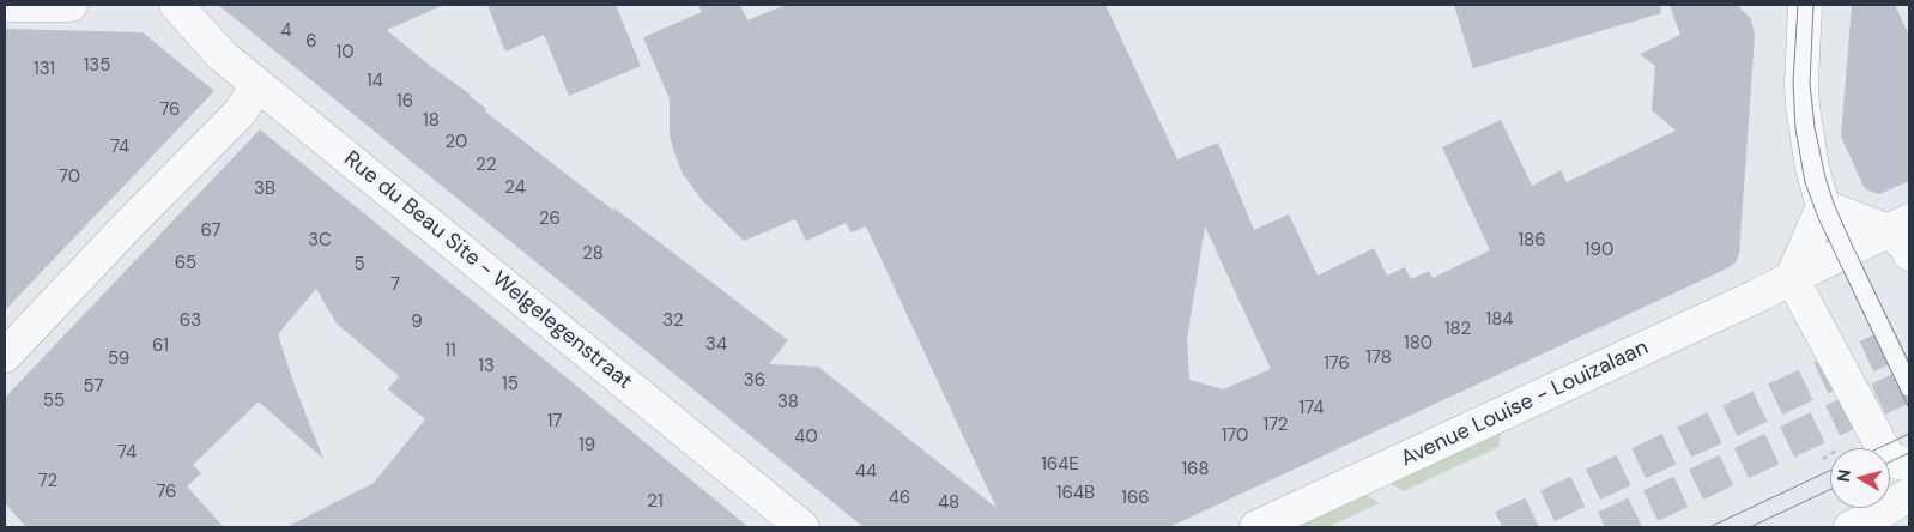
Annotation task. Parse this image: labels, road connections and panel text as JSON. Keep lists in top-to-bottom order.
{
  "streets": {
    "street": ["Rue du Beau Site - Welgelegenstraat", "Avenue Louise - Louizalaan"]
  },
  "house_numbers": [
    "4",
    "6",
    "10",
    "135",
    "131",
    "14",
    "16",
    "76",
    "18",
    "20",
    "74",
    "22",
    "70",
    "24",
    "3B",
    "26",
    "67",
    "3C",
    "186",
    "190",
    "28",
    "65",
    "5",
    "7",
    "184",
    "63",
    "32",
    "9",
    "182",
    "180",
    "34",
    "61",
    "11",
    "178",
    "59",
    "176",
    "13",
    "36",
    "15",
    "57",
    "55",
    "38",
    "174",
    "17",
    "172",
    "170",
    "40",
    "19",
    "74",
    "164E",
    "168",
    "44",
    "72",
    "76",
    "164B",
    "46",
    "166",
    "21",
    "48"
  ],
  "north": "left"
}
